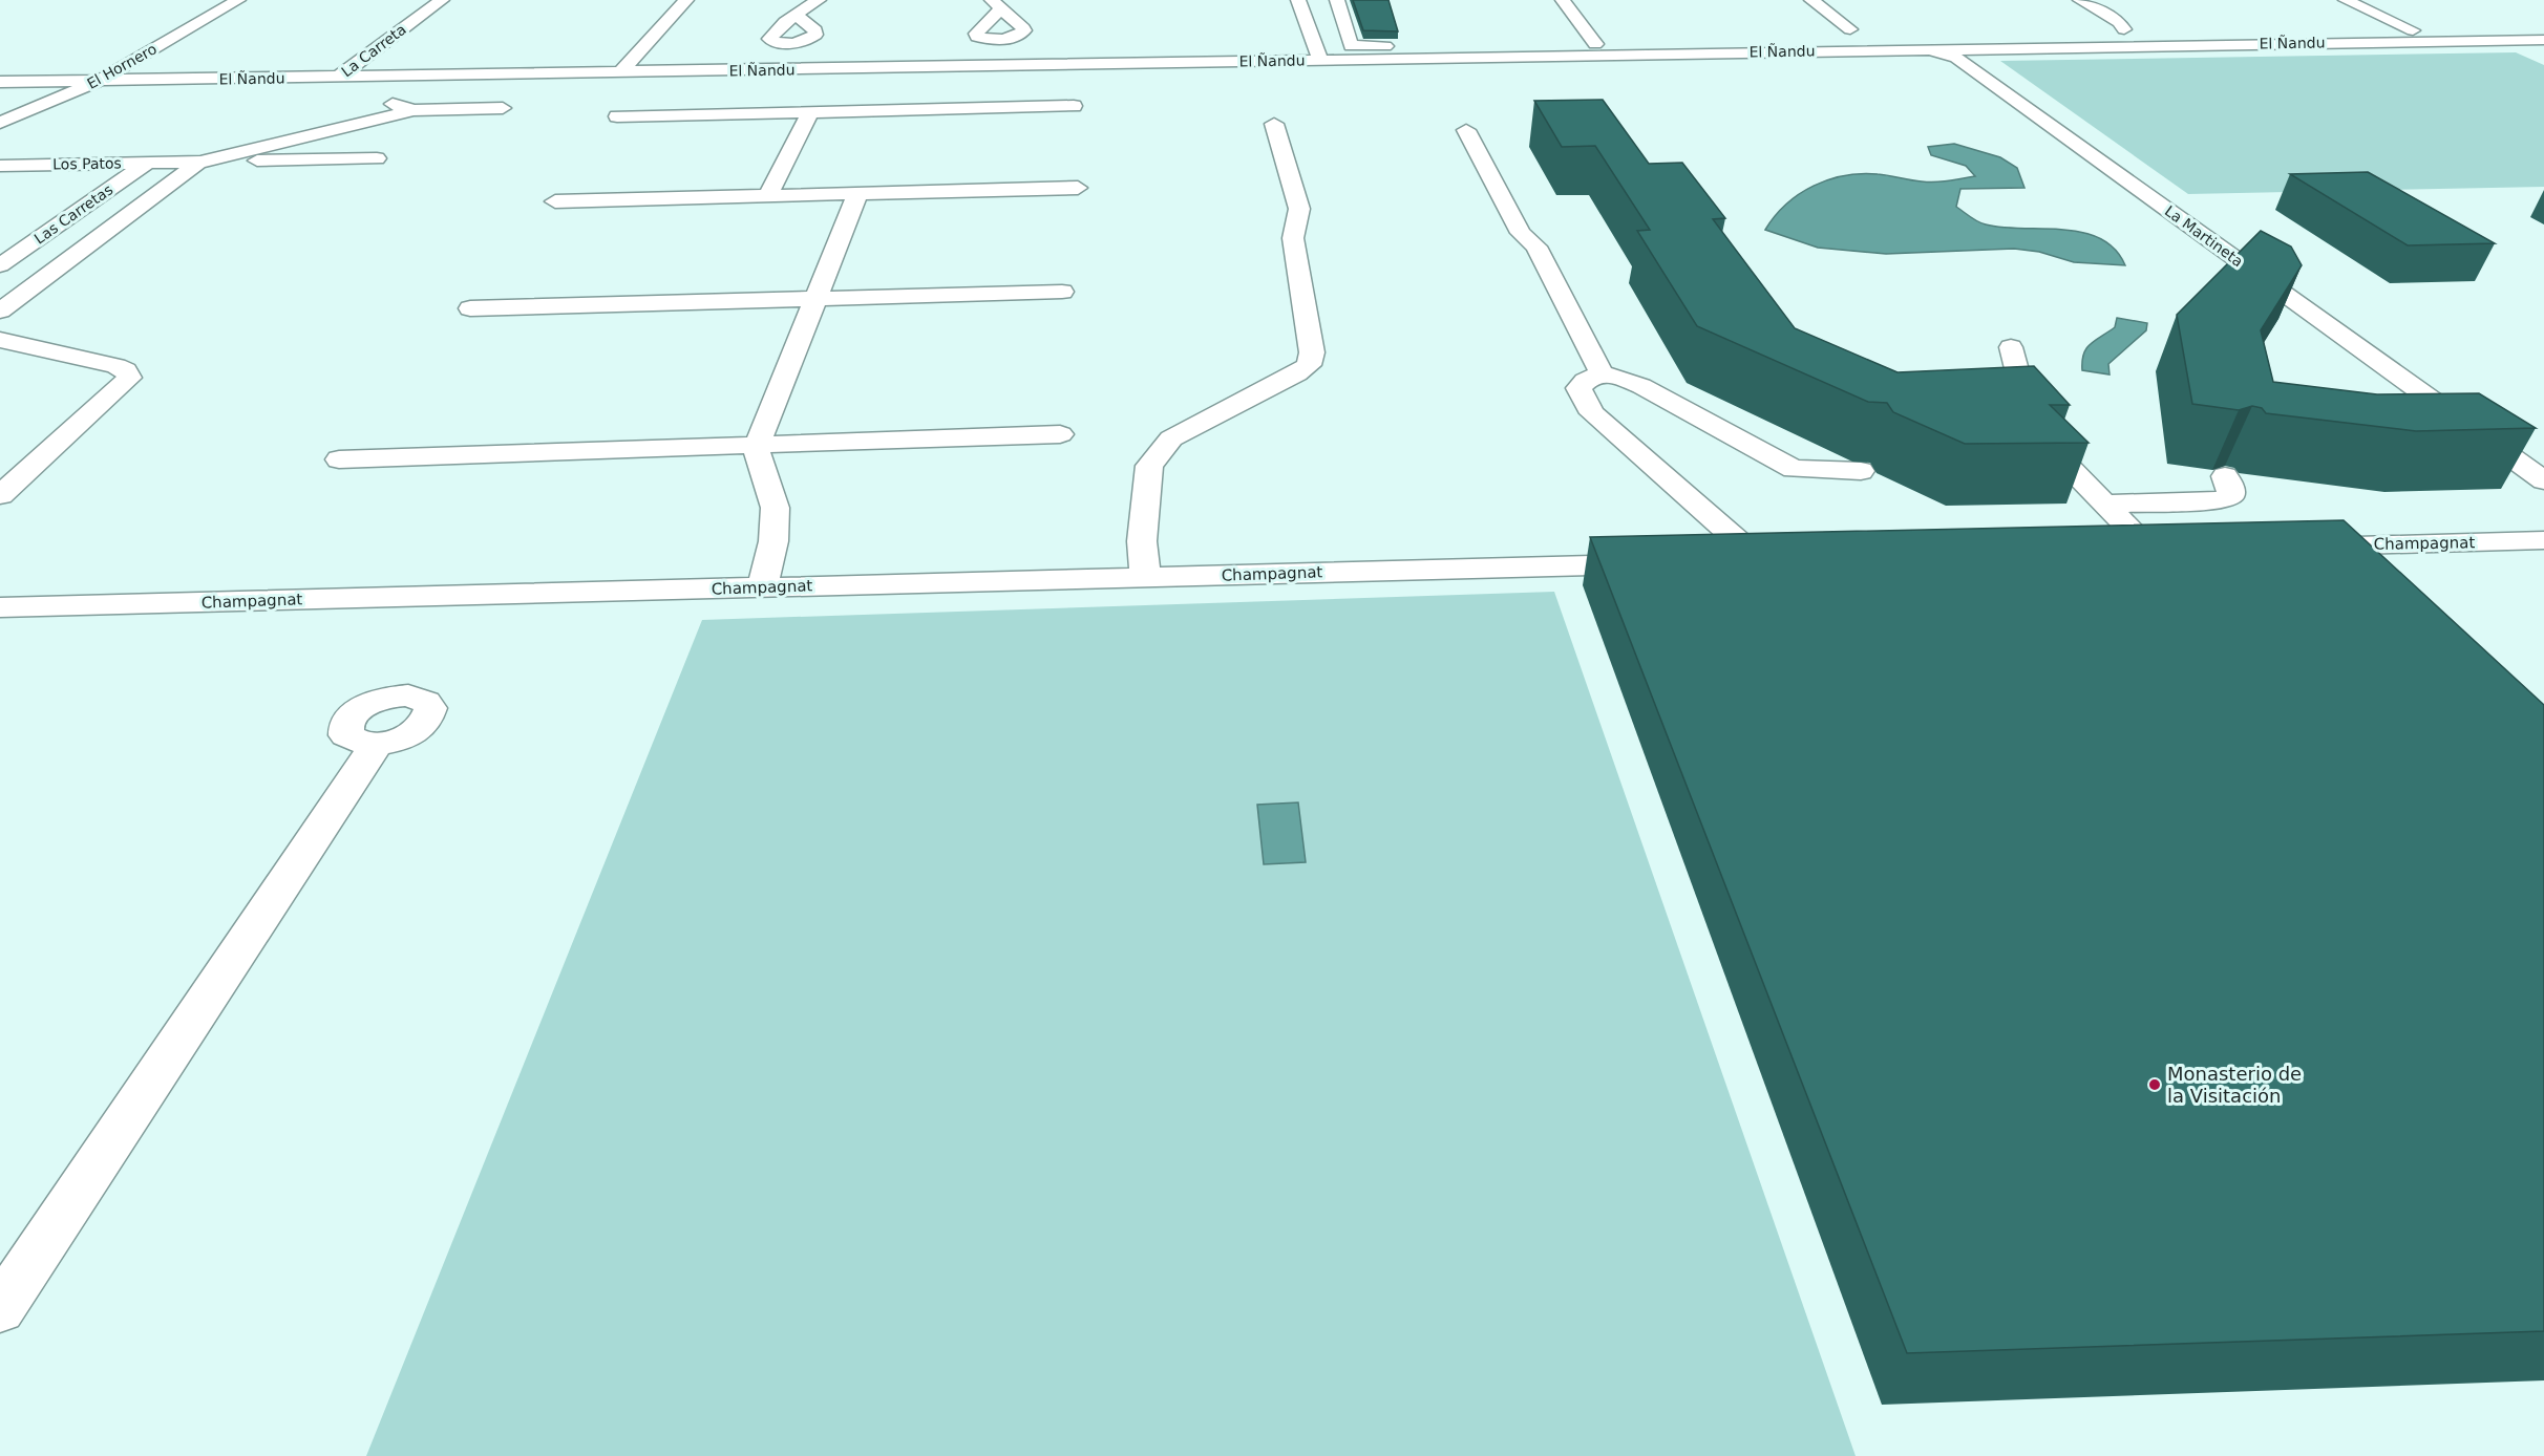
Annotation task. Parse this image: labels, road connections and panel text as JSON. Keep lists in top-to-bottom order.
{
  "streets": {
    "street": [
      "El Ñandu",
      "La Carreta",
      "El Hornero",
      "Los Patos",
      "Las Carretas",
      "La Martineta",
      "Champagnat"
    ]
  },
  "crossings": [
    ["El Ñandu", "La Carreta"],
    ["El Ñandu", "El Hornero"],
    ["El Ñandu", "La Martineta"],
    ["Los Patos", "Las Carretas"]
  ],
  "places": ["Monasterio de la Visitación"]
}
